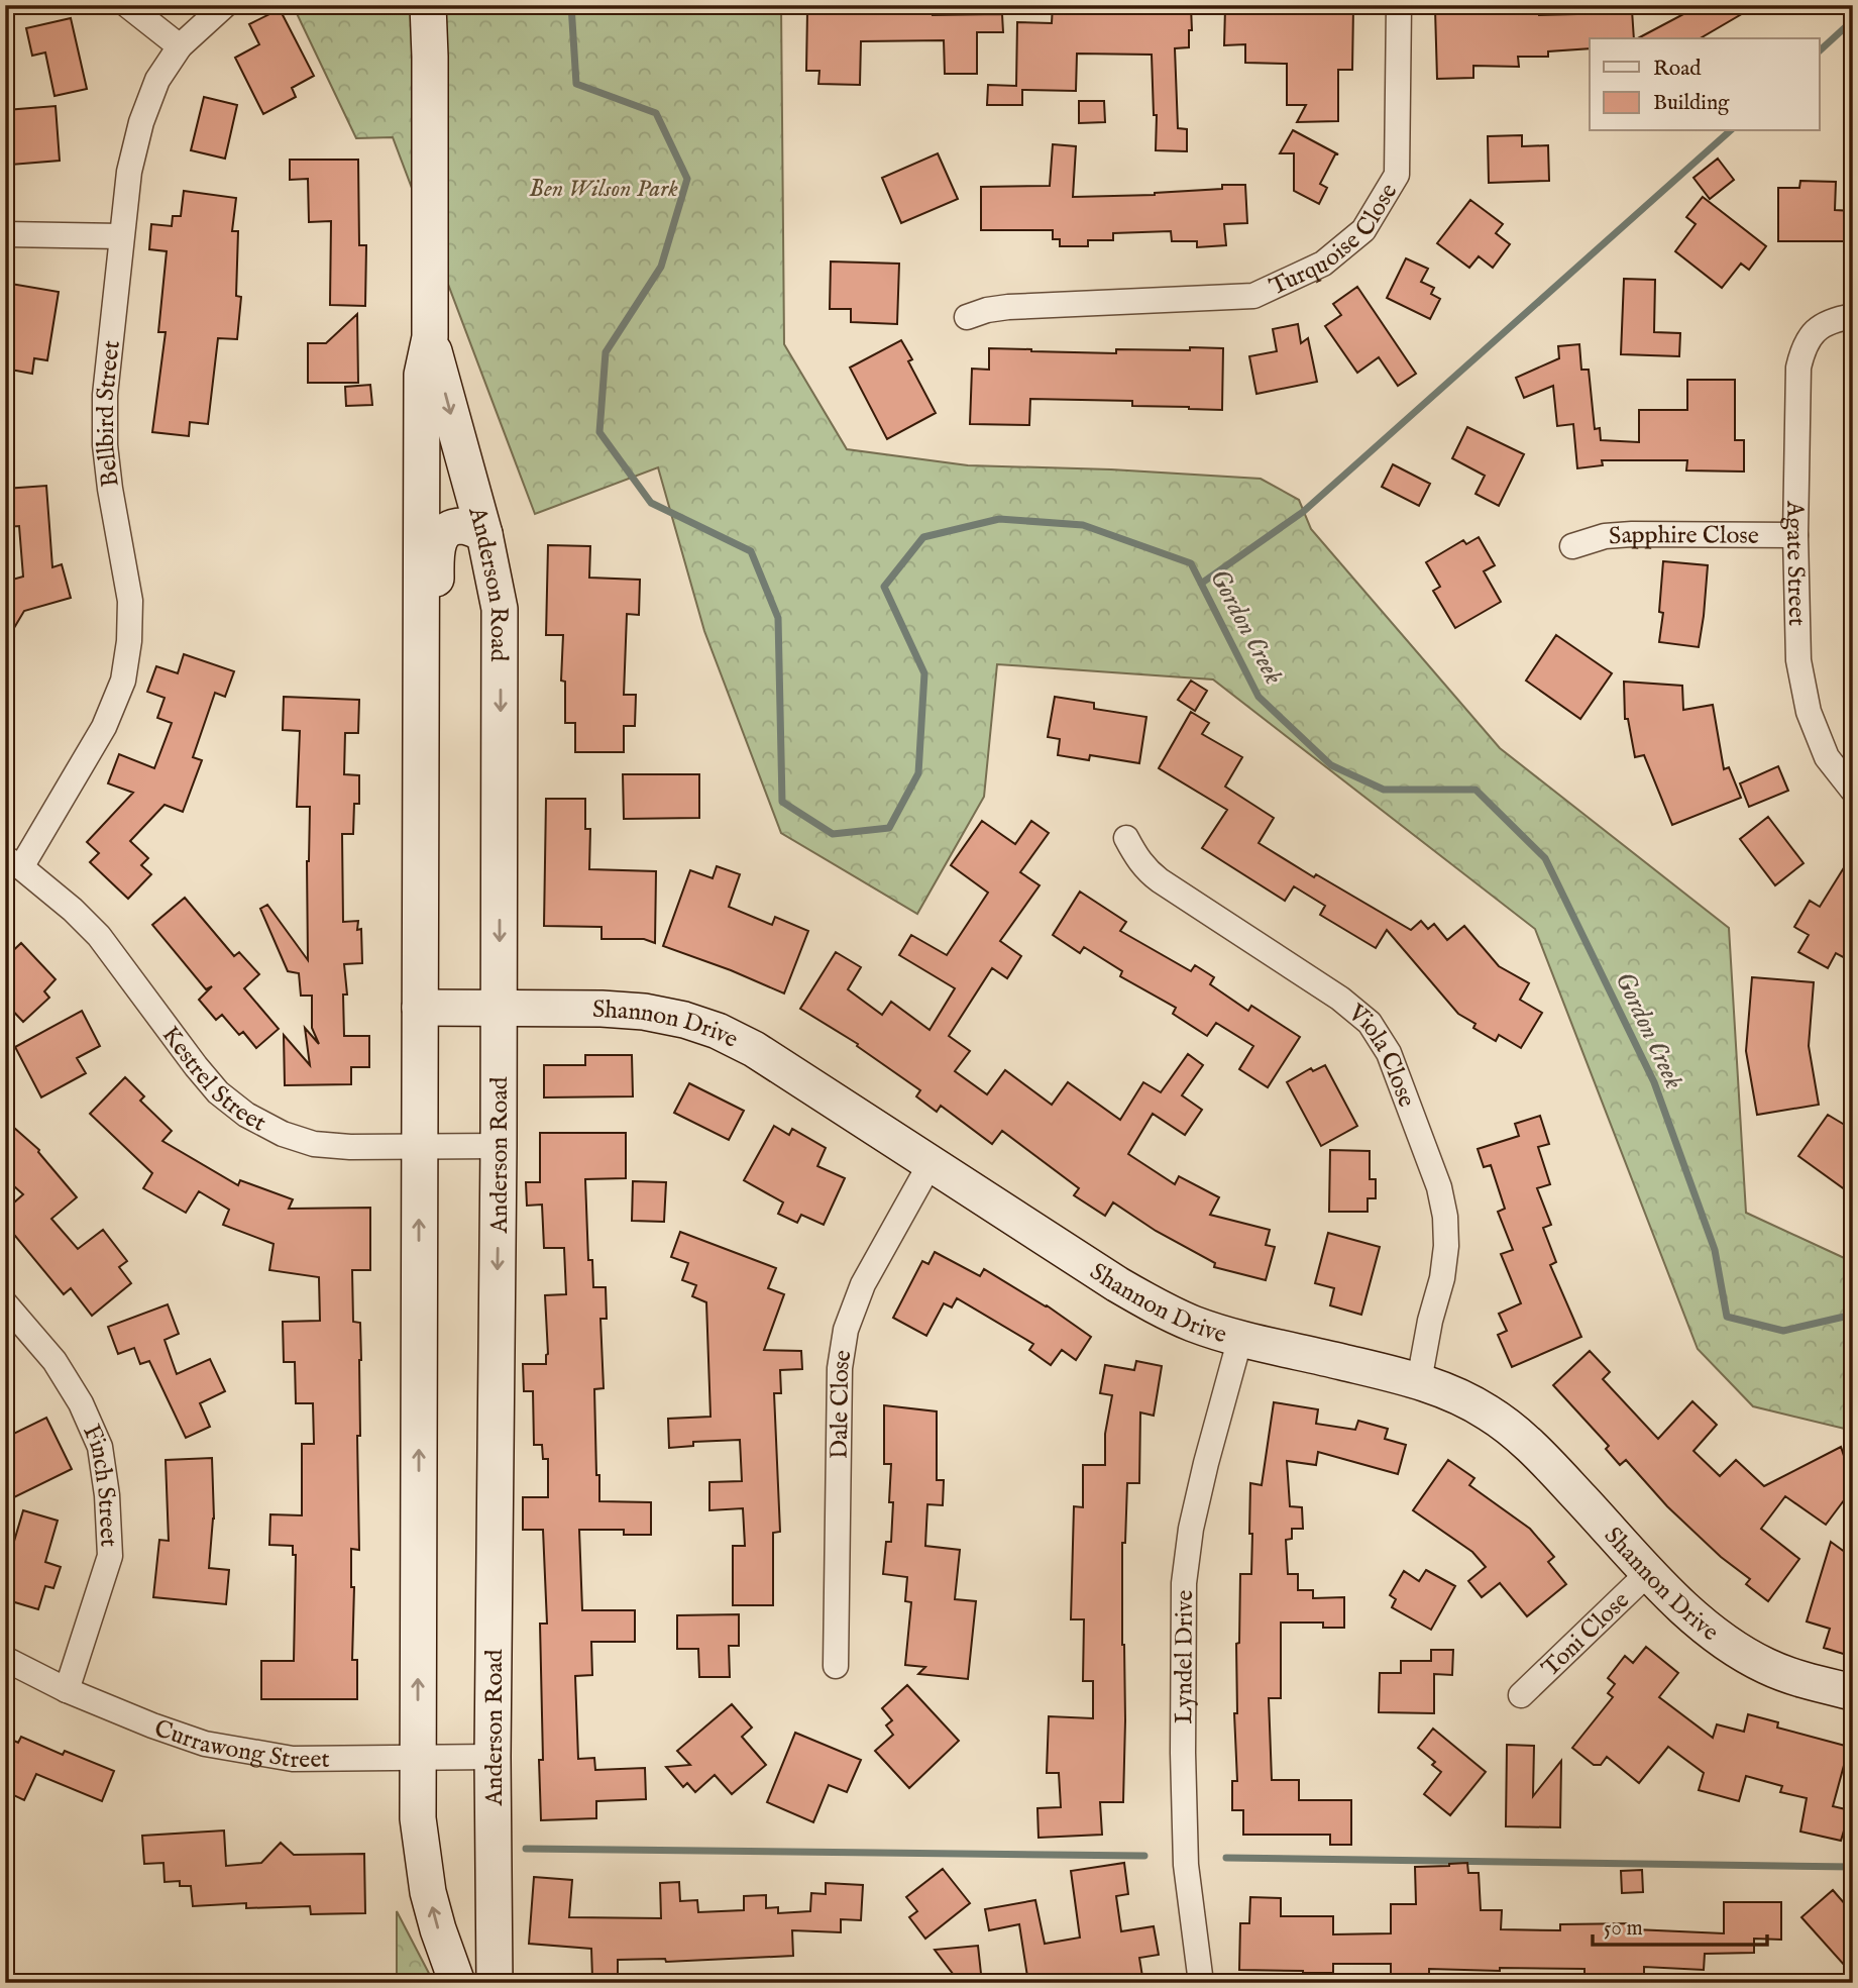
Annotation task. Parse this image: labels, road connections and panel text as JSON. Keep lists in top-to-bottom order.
{
  "streets": {
    "street": [
      "Turquoise Close",
      "Bellbird Street",
      "Sapphire Close",
      "Agate Street",
      "Anderson Road",
      "Shannon Drive",
      "Viola Close",
      "Kestrel Street",
      "Dale Close",
      "Finch Street",
      "Toni Close",
      "Lyndel Drive",
      "Currawong Street"
    ]
  },
  "crossings": [
    ["Bellbird Street", "Kestrel Street"],
    ["Sapphire Close", "Agate Street"],
    ["Anderson Road", "Shannon Drive"],
    ["Anderson Road", "Kestrel Street"],
    ["Anderson Road", "Currawong Street"],
    ["Shannon Drive", "Viola Close"],
    ["Shannon Drive", "Dale Close"],
    ["Shannon Drive", "Toni Close"],
    ["Shannon Drive", "Lyndel Drive"],
    ["Finch Street", "Currawong Street"]
  ],
  "water": ["Gordon Creek"],
  "parks": ["Ben Wilson Park"],
  "legend": ["Road", "Building"],
  "scale_bar": "50 m"
}
